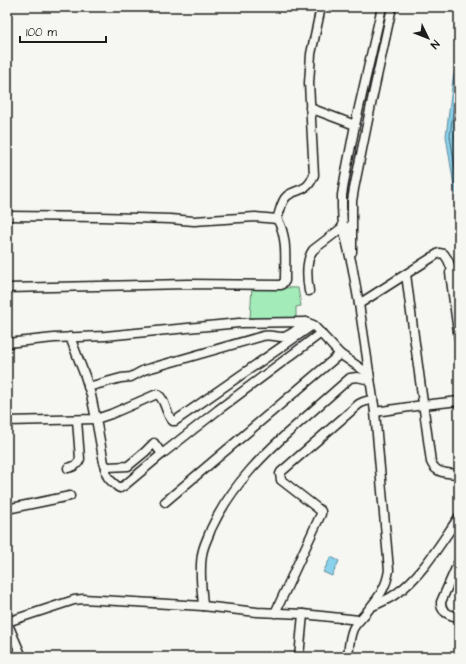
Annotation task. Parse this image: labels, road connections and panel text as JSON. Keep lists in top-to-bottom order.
{
  "scale_bar": "100 m",
  "north": "bottom right"
}
